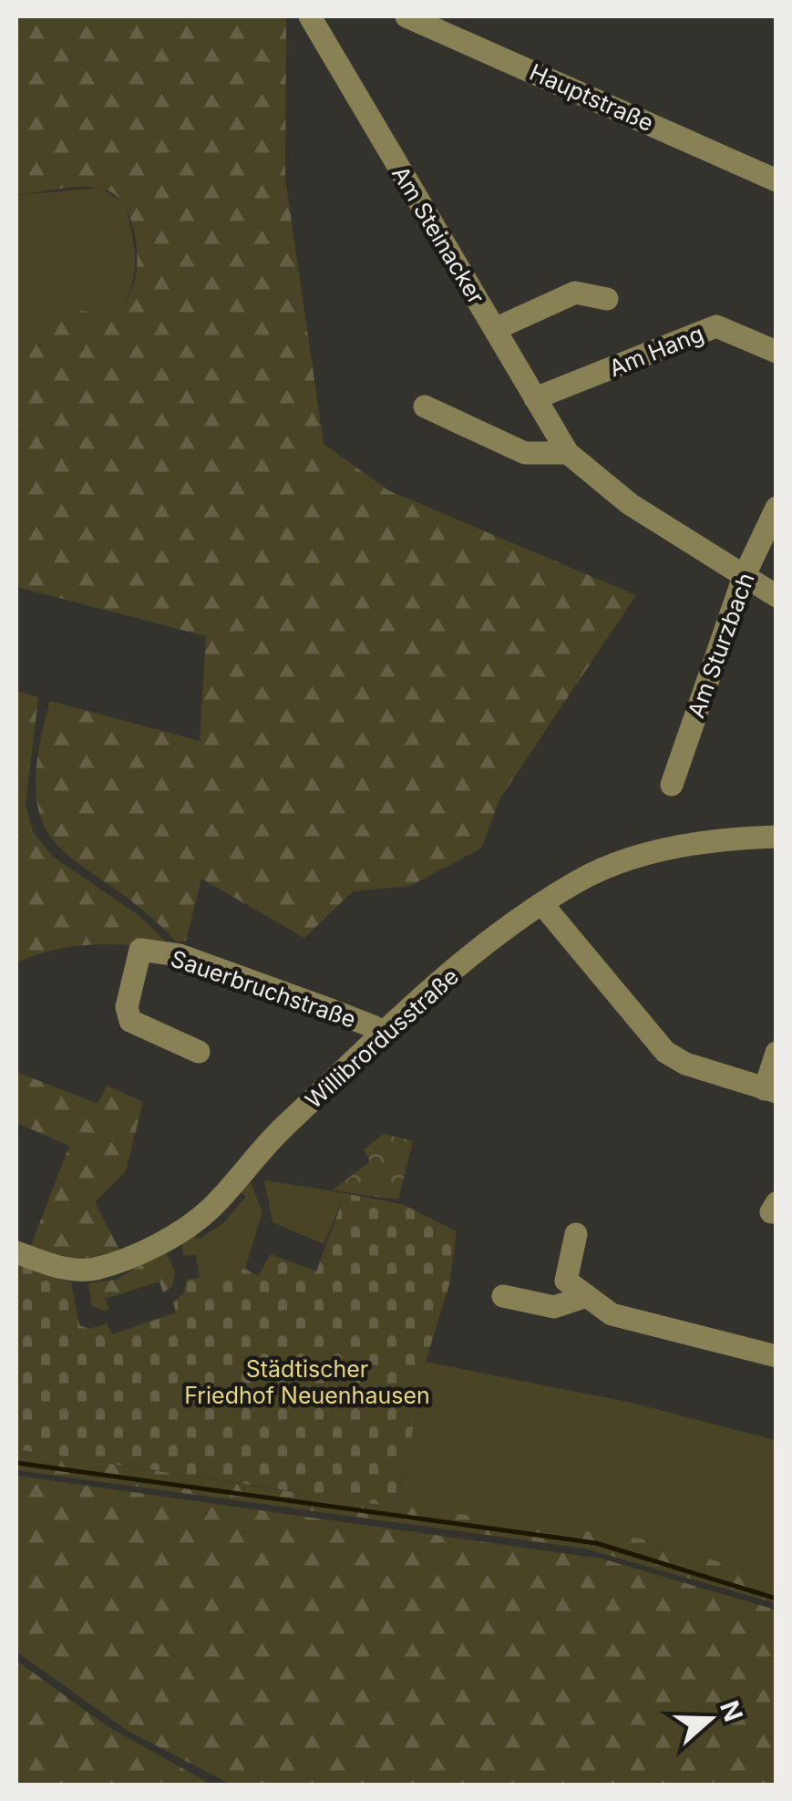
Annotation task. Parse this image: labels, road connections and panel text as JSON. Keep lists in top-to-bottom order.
{
  "streets": {
    "street": [
      "Hauptstraße",
      "Am Steinacker",
      "Am Hang",
      "Am Sturzbach",
      "Sauerbruchstraße",
      "Willibrordusstraße"
    ]
  },
  "crossings": [
    ["Am Steinacker", "Am Hang"],
    ["Am Steinacker", "Am Sturzbach"],
    ["Sauerbruchstraße", "Willibrordusstraße"]
  ],
  "parks": ["Städtischer Friedhof Neuenhausen"],
  "north": "right"
}
